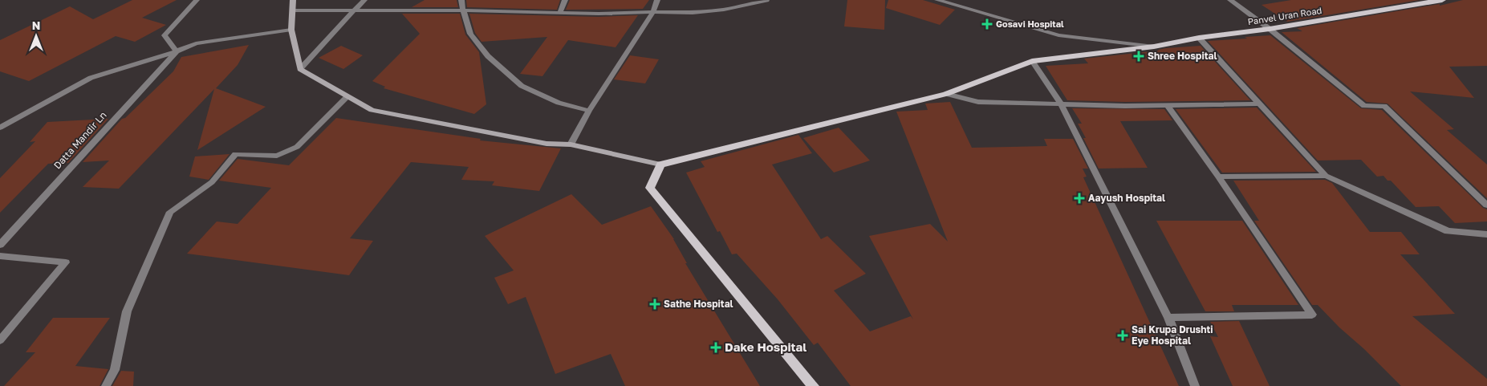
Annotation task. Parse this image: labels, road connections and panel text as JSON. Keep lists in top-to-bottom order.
{
  "streets": {
    "main road": ["Panvel Uran Road"],
    "street": ["Datta Mandir Ln"]
  },
  "places": {
    "health": [
      "Gosavi Hospital",
      "Shree Hospital",
      "Aayush Hospital",
      "Sathe Hospital",
      "Sai Krupa Drushti Eye Hospital",
      "Dake Hospital"
    ]
  },
  "north": "top"
}
